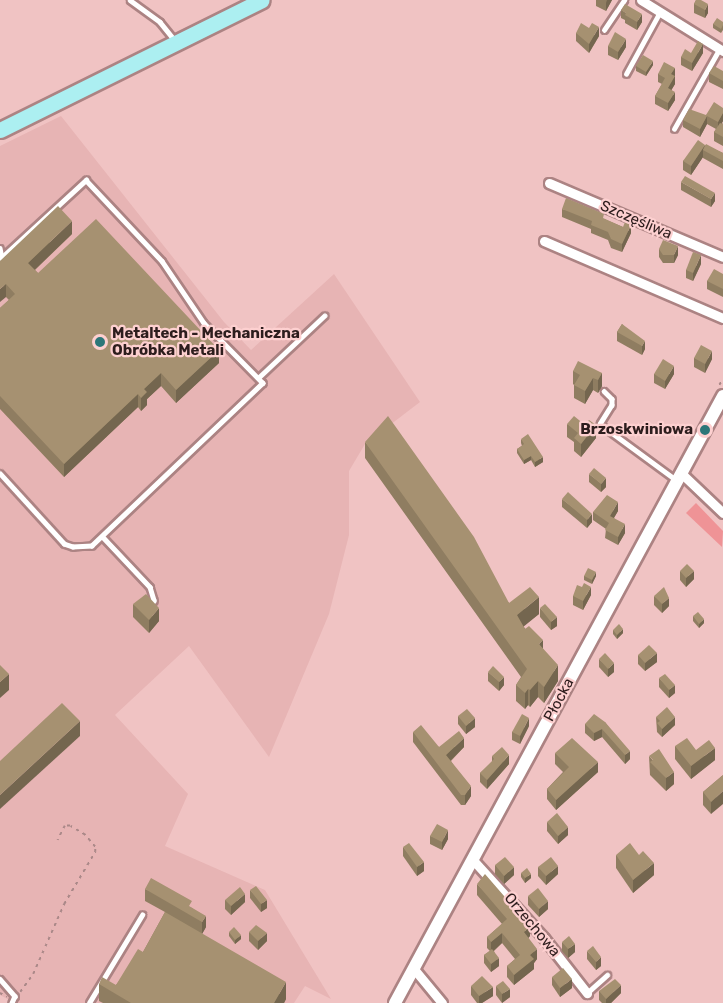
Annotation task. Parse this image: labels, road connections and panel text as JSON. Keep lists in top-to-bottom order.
{
  "streets": {
    "street": ["Szczęśliwa", "Płocka", "Orzechowa"]
  },
  "crossings": [
    ["Płocka", "Orzechowa"]
  ],
  "places": ["Metaltech - Mechaniczna Obróbka Metali", "Brzoskwiniowa"]
}
